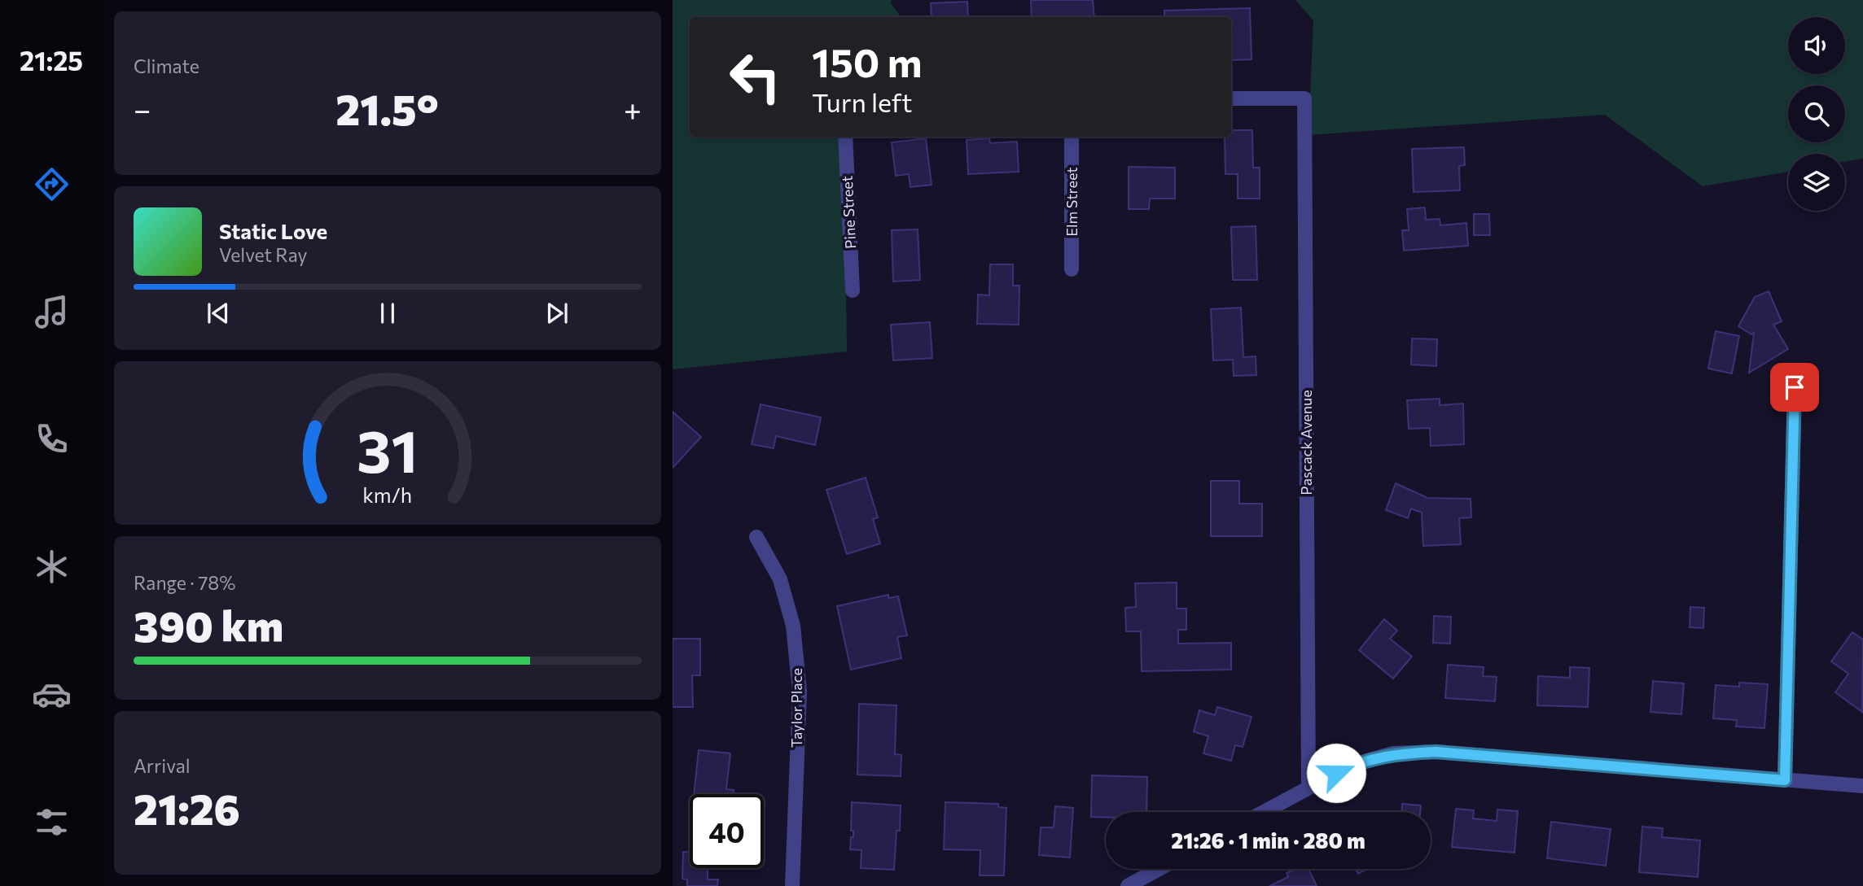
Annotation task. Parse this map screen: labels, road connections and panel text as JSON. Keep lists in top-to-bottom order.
{
  "streets": {
    "street": [
      "Elm Street",
      "Pine Street",
      "Pascack Avenue",
      "Taylor Place"
    ]
  },
  "page": {
    "tabs": "21:25",
    "tile": [
      "Climate",
      ["Range · 78%", "390 km"],
      ["Arrival", "21:26"]
    ],
    "turn": ["150 m", "Turn left"],
    "heat": ["−", "21.5°", "+"],
    "song": ["Static Love", "Velvet Ray"],
    "limit": "40",
    "trip": "21:26 · 1 min · 280 m",
    "gauge": ["31", "km/h"]
  }
}
